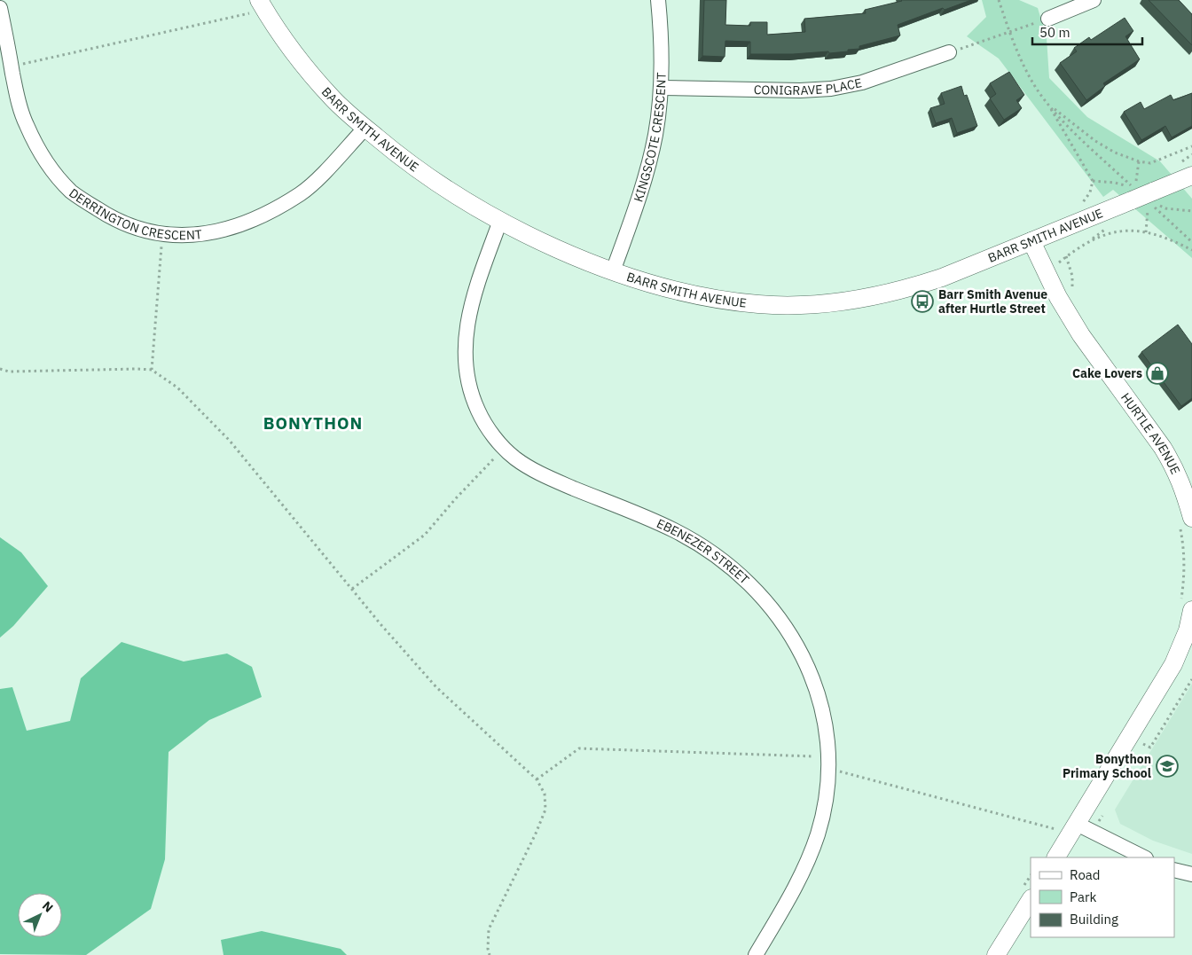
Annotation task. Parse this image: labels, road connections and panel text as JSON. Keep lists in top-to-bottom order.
{
  "streets": {
    "street": [
      "CONIGRAVE PLACE",
      "BARR SMITH AVENUE",
      "KINGSCOTE CRESCENT",
      "DERRINGTON CRESCENT",
      "HURTLE AVENUE",
      "EBENEZER STREET"
    ]
  },
  "crossings": [
    ["CONIGRAVE PLACE", "KINGSCOTE CRESCENT"],
    ["BARR SMITH AVENUE", "KINGSCOTE CRESCENT"],
    ["BARR SMITH AVENUE", "DERRINGTON CRESCENT"],
    ["BARR SMITH AVENUE", "HURTLE AVENUE"],
    ["BARR SMITH AVENUE", "EBENEZER STREET"]
  ],
  "districts": ["BONYTHON"],
  "places": {
    "bus stop": ["Barr Smith Avenue after Hurtle Street"],
    "shop": ["Cake Lovers"],
    "school or university": ["Bonython Primary School"]
  },
  "legend": ["Road", "Park", "Building"],
  "scale_bar": "50 m",
  "north": "top right"
}
